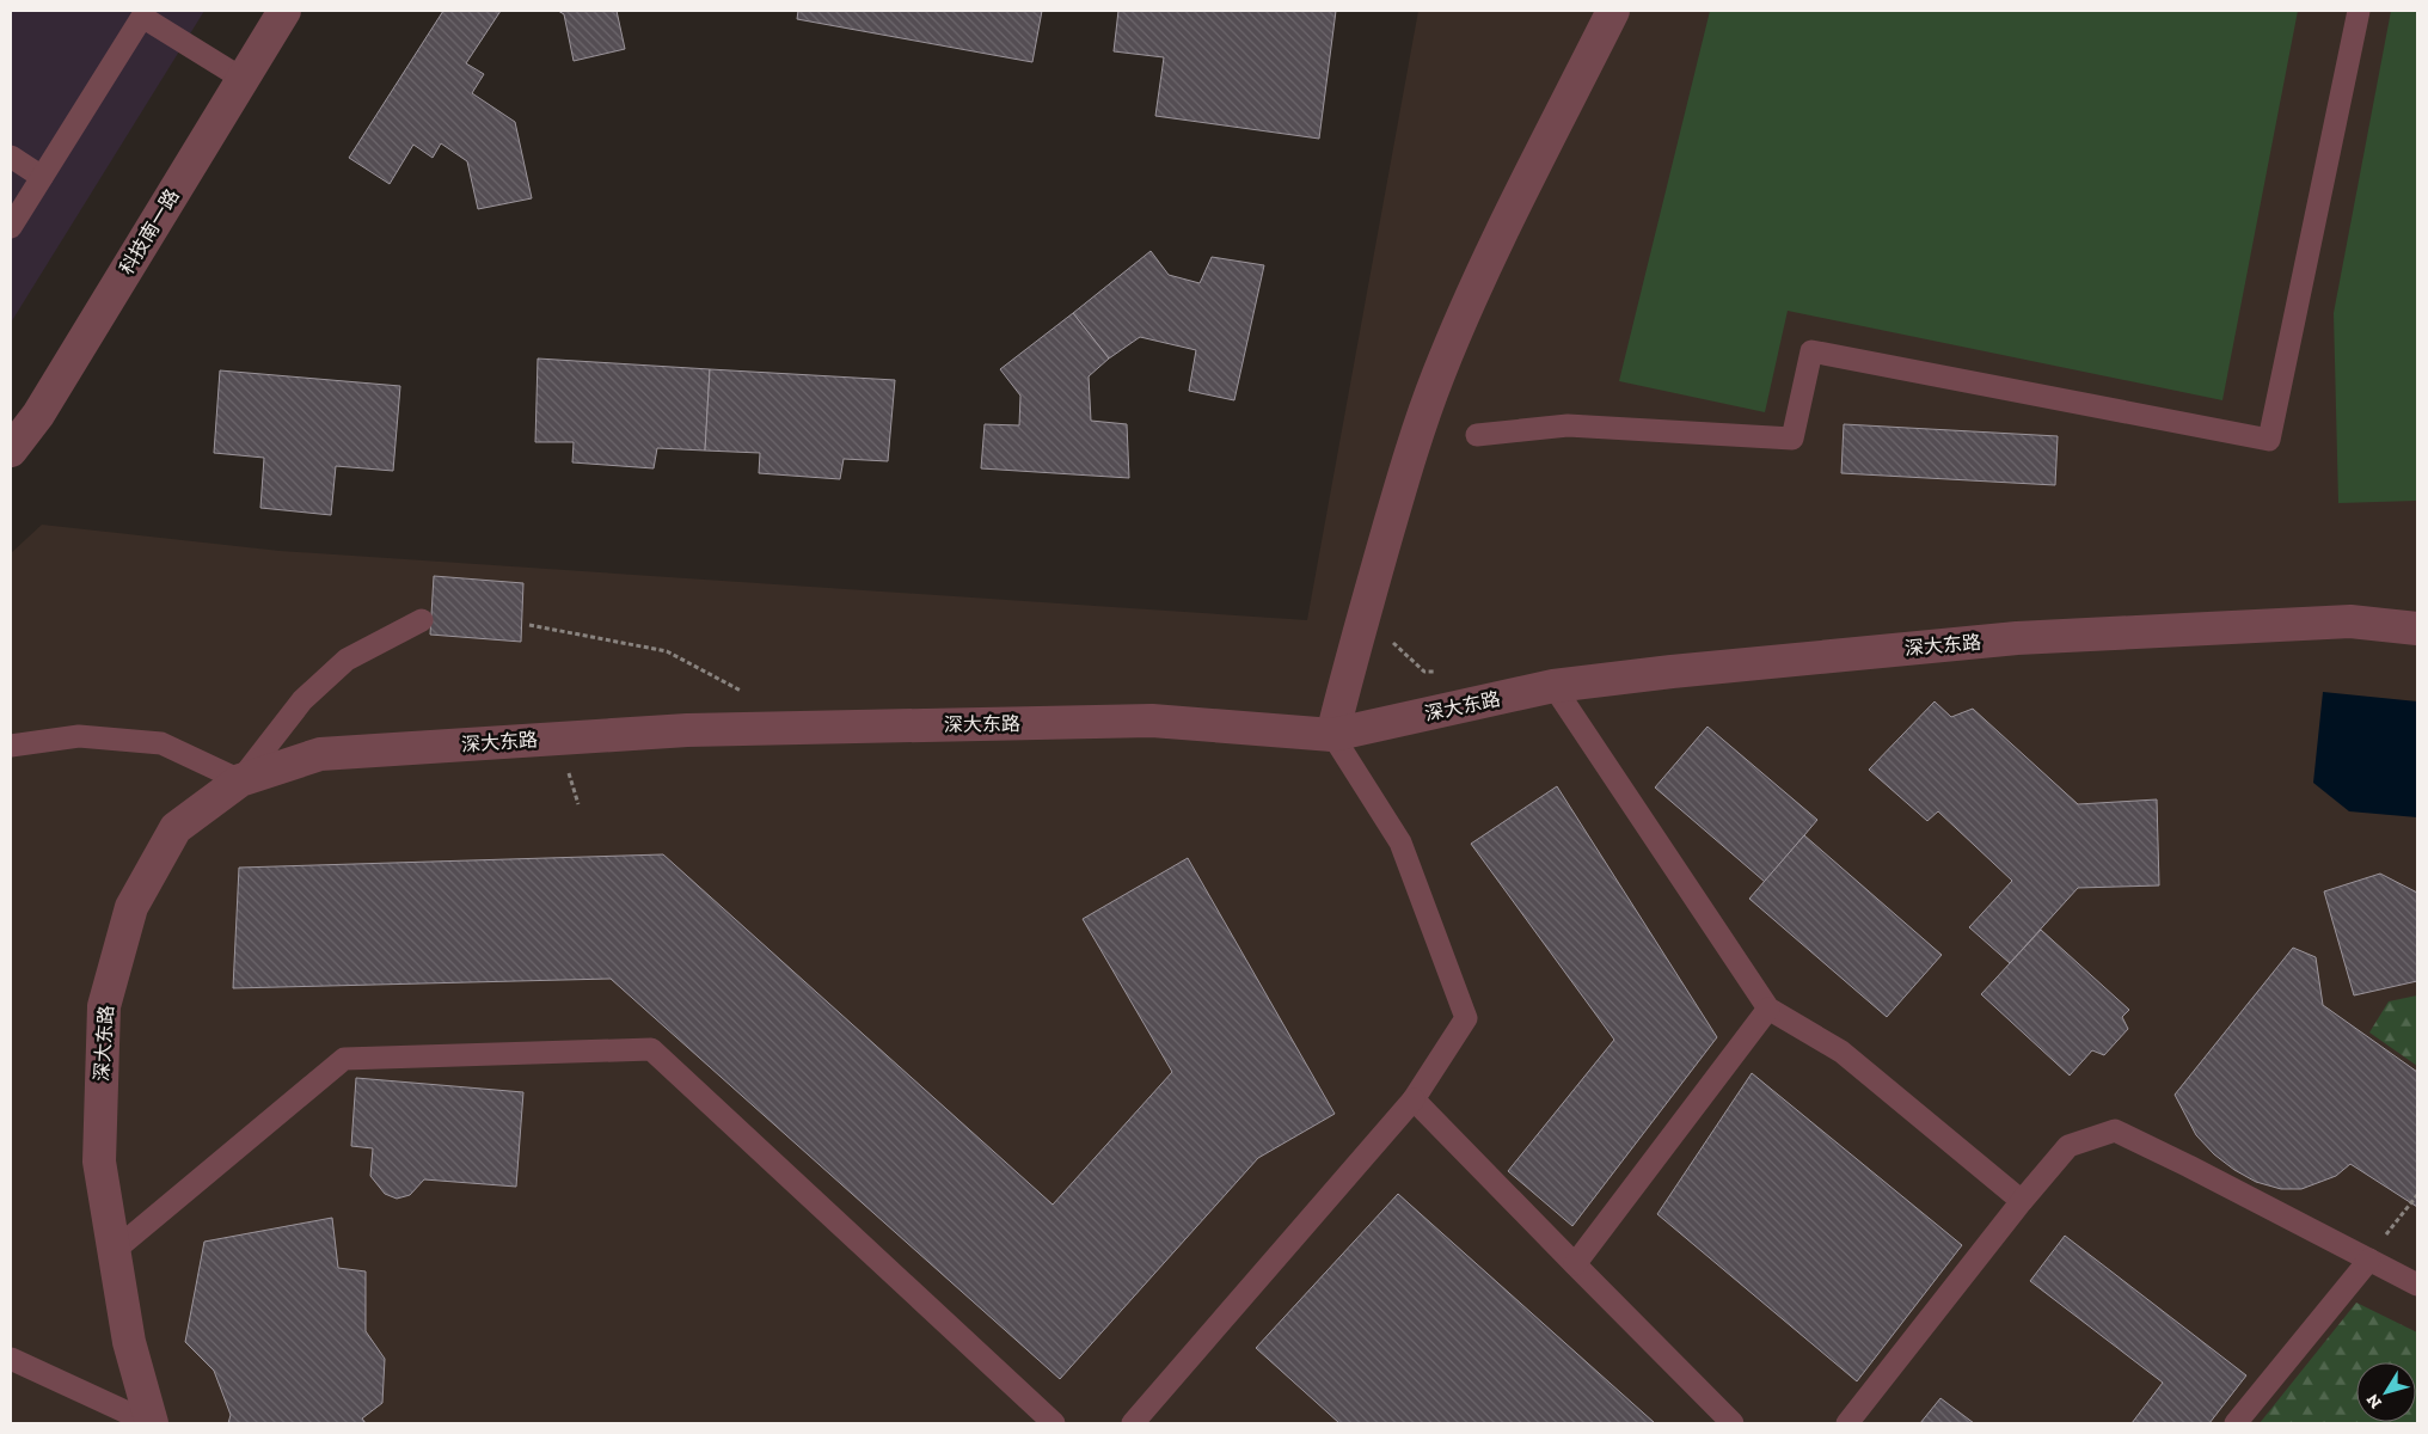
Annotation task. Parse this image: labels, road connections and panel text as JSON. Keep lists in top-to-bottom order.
{
  "streets": {
    "street": ["科技南一路", "深大东路"]
  },
  "north": "bottom left"
}
